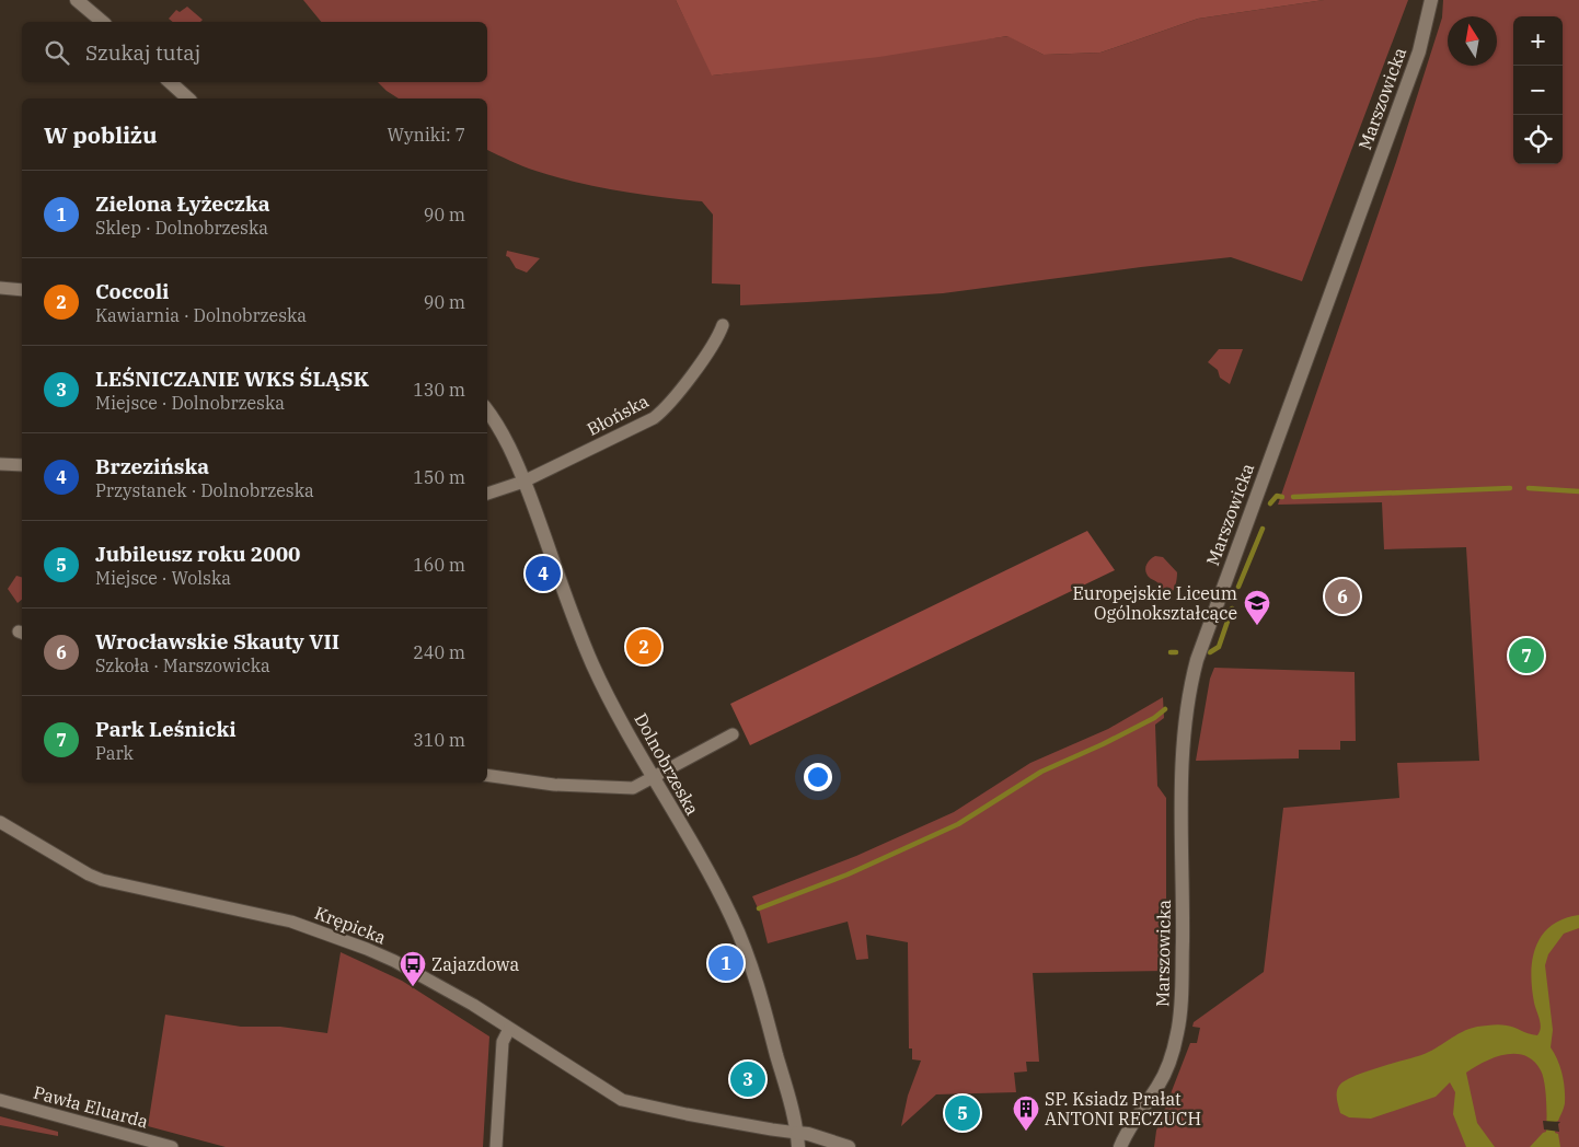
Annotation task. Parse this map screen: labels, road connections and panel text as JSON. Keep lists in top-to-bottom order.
{
  "streets": {
    "street": [
      "Marszowicka",
      "Błońska",
      "Dolnobrzeska",
      "Krępicka",
      "Pawła Eluarda"
    ]
  },
  "crossings": [
    ["Błońska", "Dolnobrzeska"],
    ["Dolnobrzeska", "Krępicka"]
  ],
  "places": {
    "school or university": ["Europejskie Liceum Ogólnokształcące"],
    "bus stop": ["Zajazdowa"],
    "building": ["SP. Ksiadz Prałat ANTONI RECZUCH"]
  },
  "north": "top",
  "page": {
    "map_buttons": ["+", "−"],
    "search": "Szukaj tutaj",
    "heading": ["W pobliżu", "Wyniki: 7"],
    "list": [
      {
        "mark": "1",
        "name": "Zielona Łyżeczka",
        "note": "Sklep · Dolnobrzeska",
        "value": "90 m"
      },
      {
        "mark": "2",
        "name": "Coccoli",
        "note": "Kawiarnia · Dolnobrzeska",
        "value": "90 m"
      },
      {
        "mark": "3",
        "name": "LEŚNICZANIE WKS ŚLĄSK",
        "note": "Miejsce · Dolnobrzeska",
        "value": "130 m"
      },
      {
        "mark": "4",
        "name": "Brzezińska",
        "note": "Przystanek · Dolnobrzeska",
        "value": "150 m"
      },
      {
        "mark": "5",
        "name": "Jubileusz roku 2000",
        "note": "Miejsce · Wolska",
        "value": "160 m"
      },
      {
        "mark": "6",
        "name": "Wrocławskie Skauty VII",
        "note": "Szkoła · Marszowicka",
        "value": "240 m"
      },
      {
        "mark": "7",
        "name": "Park Leśnicki",
        "note": "Park",
        "value": "310 m"
      }
    ],
    "pins": [
      "4",
      "6",
      "2",
      "7",
      "1",
      "3",
      "5"
    ]
  }
}
